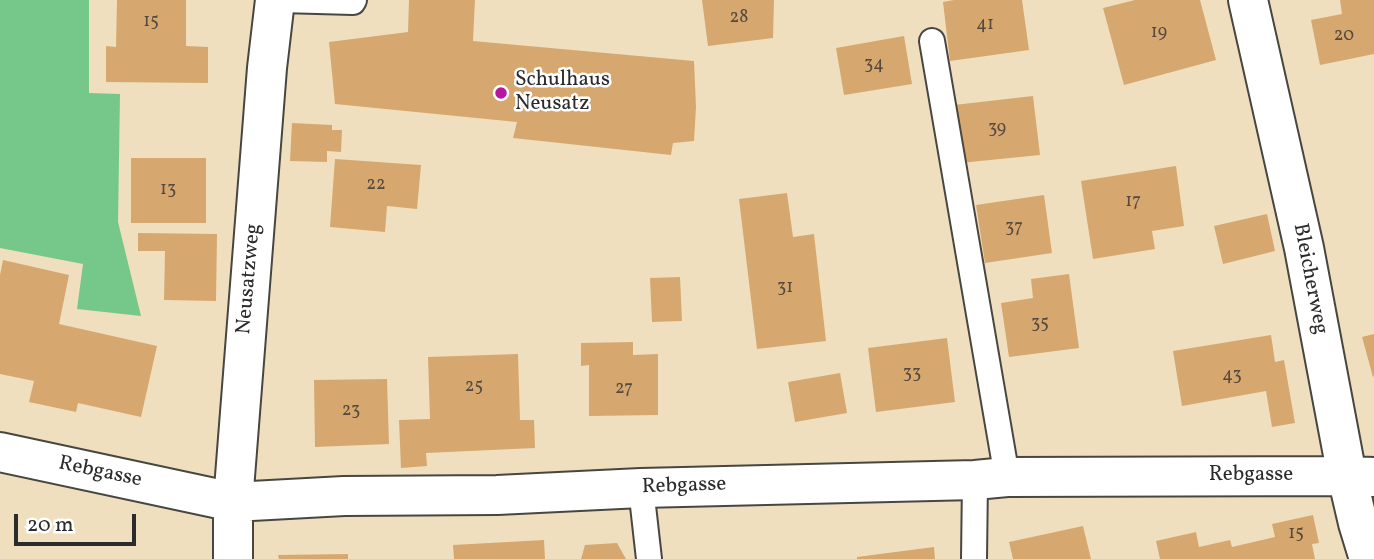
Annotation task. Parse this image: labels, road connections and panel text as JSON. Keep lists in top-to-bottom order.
{
  "streets": {
    "street": ["Neusatzweg", "Bleicherweg", "Rebgasse"]
  },
  "crossings": [
    ["Neusatzweg", "Rebgasse"],
    ["Bleicherweg", "Rebgasse"]
  ],
  "places": ["Schulhaus Neusatz"],
  "house_numbers": [
    "28",
    "15",
    "41",
    "19",
    "20",
    "34",
    "39",
    "22",
    "13",
    "17",
    "37",
    "31",
    "35",
    "33",
    "43",
    "25",
    "27",
    "23",
    "15"
  ],
  "scale_bar": "20 m"
}
